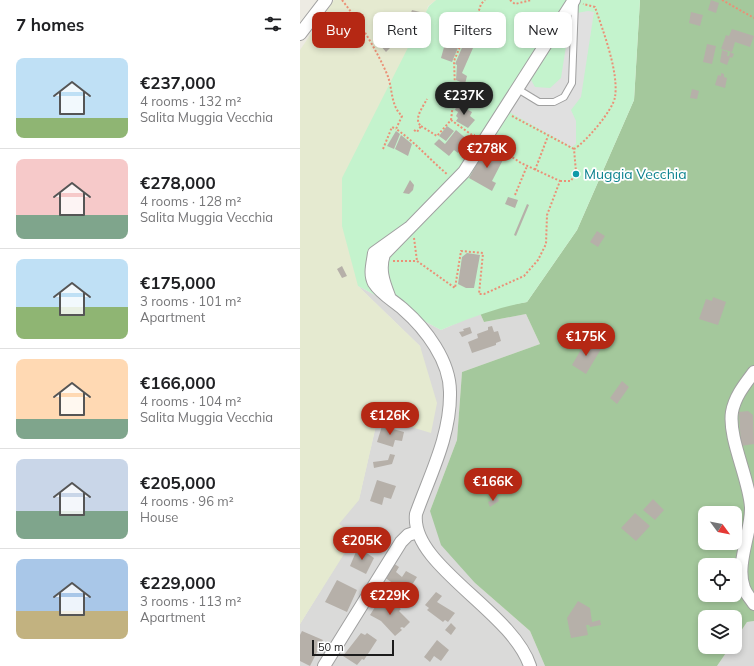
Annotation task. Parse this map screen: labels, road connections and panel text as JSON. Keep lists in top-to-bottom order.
{
  "places": ["Muggia Vecchia"],
  "scale_bar": "50 m",
  "north": "bottom right",
  "page": {
    "heading": "7 homes",
    "chip": [
      "Buy",
      "Rent",
      "Filters",
      "New"
    ],
    "list": [
      {
        "name": "€237,000",
        "note": "4 rooms · 132 m² · Salita Muggia Vecchia"
      },
      {
        "name": "€278,000",
        "note": "4 rooms · 128 m² · Salita Muggia Vecchia"
      },
      {
        "name": "€175,000",
        "note": "3 rooms · 101 m² · Apartment"
      },
      {
        "name": "€166,000",
        "note": "4 rooms · 104 m² · Salita Muggia Vecchia"
      },
      {
        "name": "€205,000",
        "note": "4 rooms · 96 m² · House"
      },
      {
        "name": "€229,000",
        "note": "3 rooms · 113 m² · Apartment"
      }
    ],
    "price": [
      "€237K",
      "€278K",
      "€175K",
      "€126K",
      "€166K",
      "€205K",
      "€229K"
    ],
    "scale": "50 m"
  }
}
